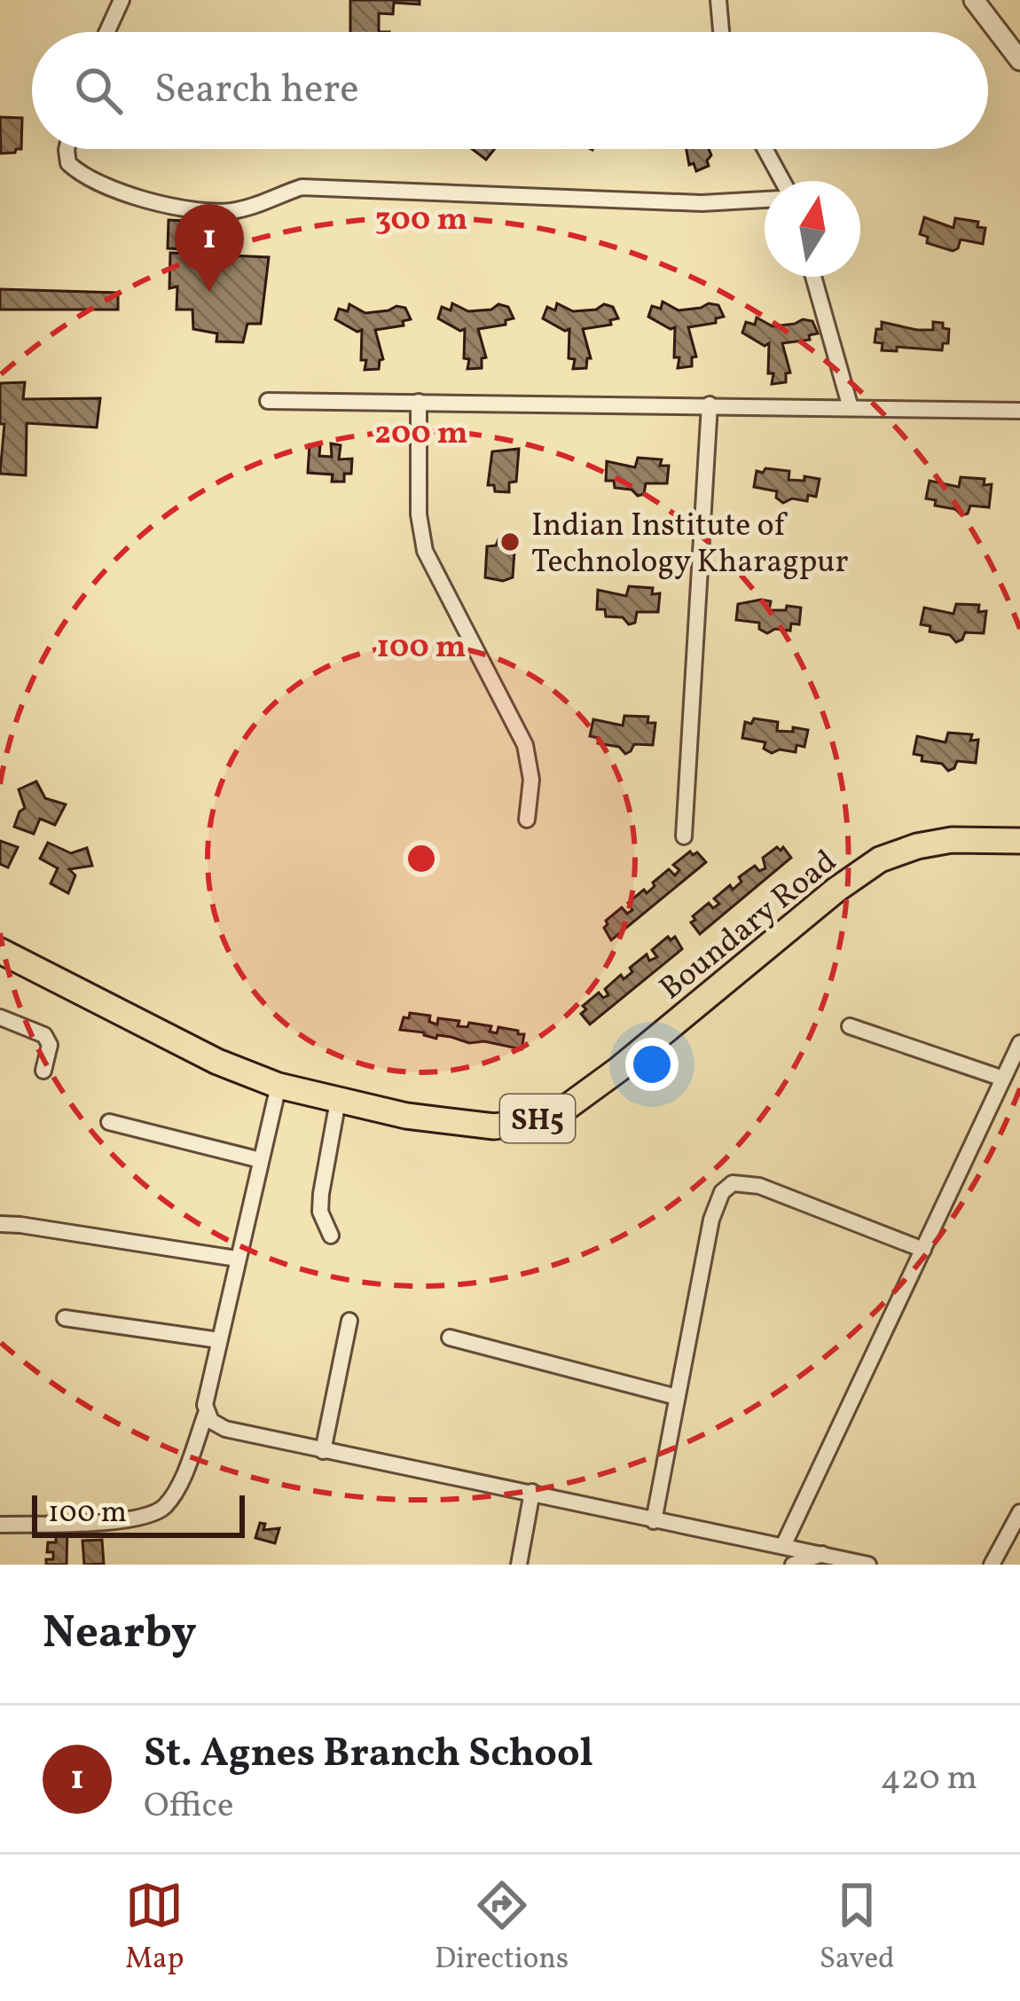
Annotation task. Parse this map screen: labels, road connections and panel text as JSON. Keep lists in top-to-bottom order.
{
  "streets": {
    "main road": ["Boundary Road", "SH5"]
  },
  "places": ["Indian Institute of Technology Kharagpur"],
  "scale_bar": "100 m",
  "north": "top",
  "page": {
    "search": "Search here",
    "pins": "1",
    "scale": "100 m",
    "heading": "Nearby",
    "list": [
      {
        "mark": "1",
        "name": "St. Agnes Branch School",
        "note": "Office",
        "value": "420 m"
      }
    ],
    "nav": ["Map", "Directions", "Saved"]
  },
  "rings": ["300 m", "200 m", "100 m"]
}
